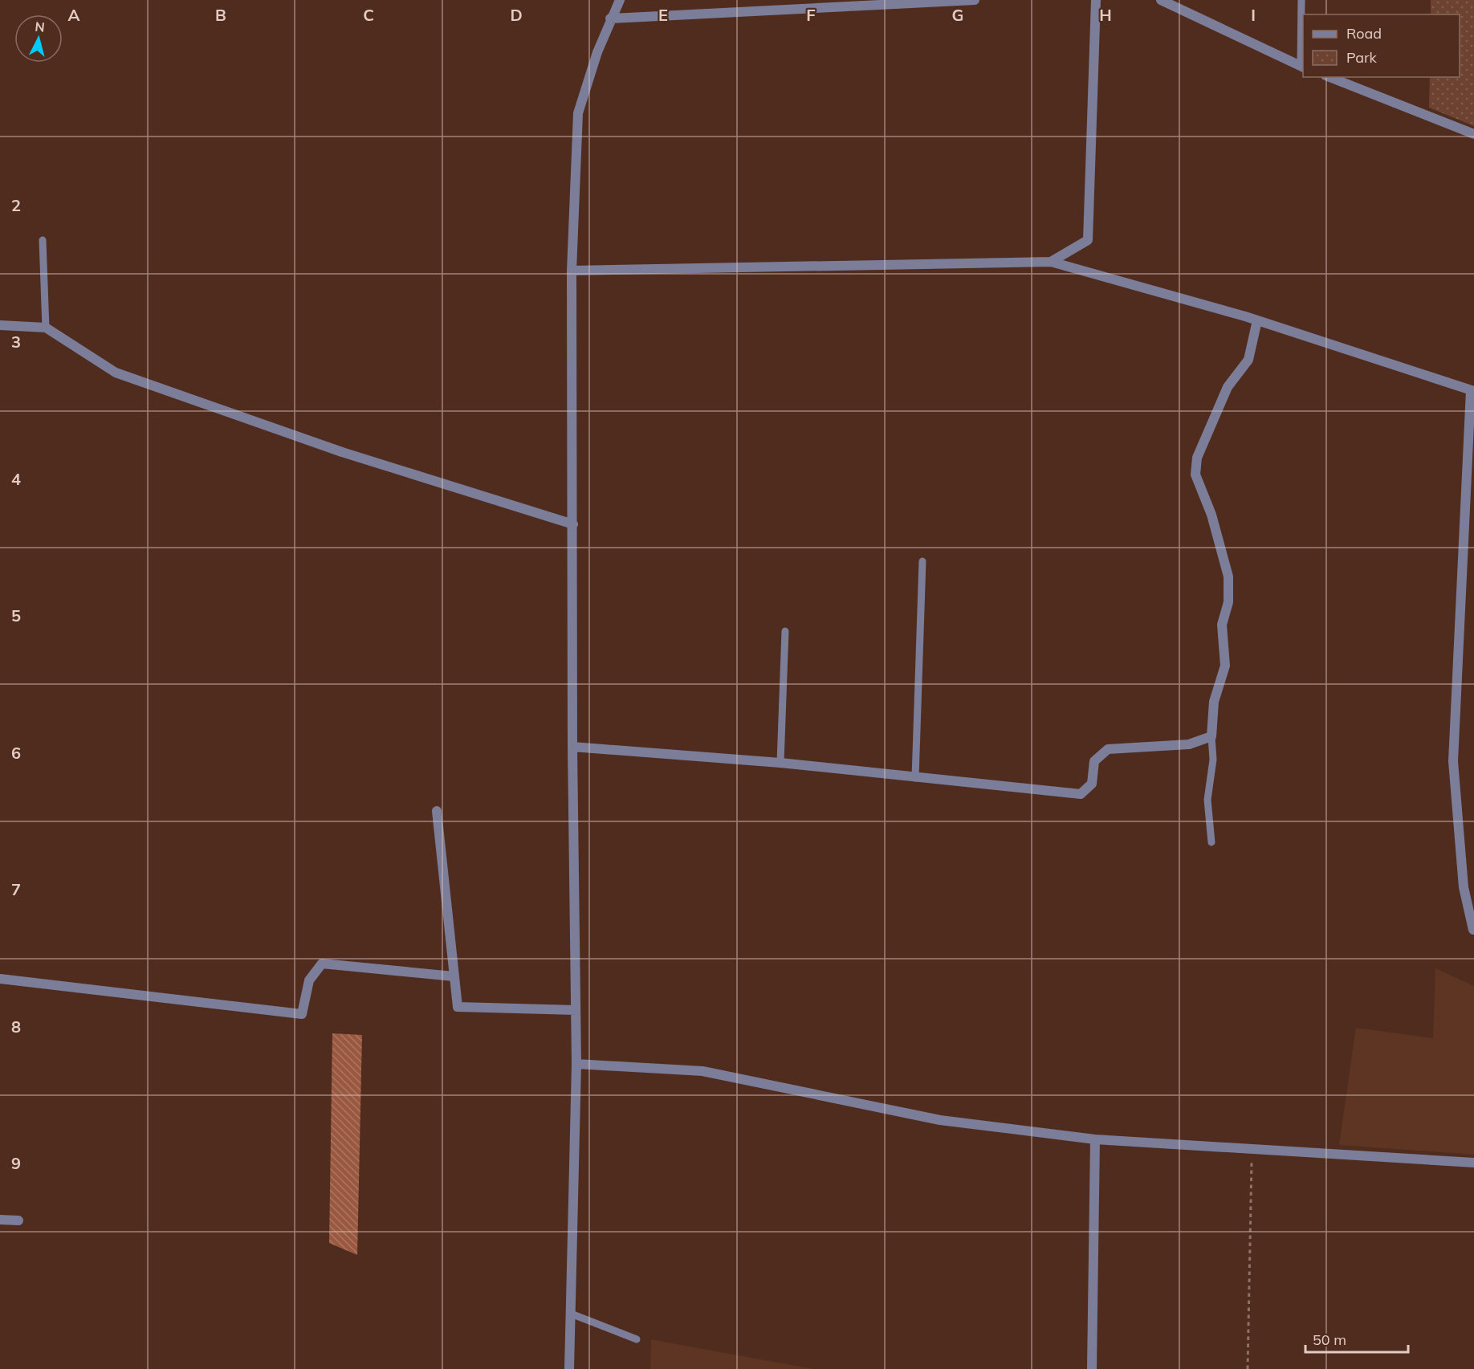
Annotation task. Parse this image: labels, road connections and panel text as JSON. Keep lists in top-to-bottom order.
{
  "legend": ["Road", "Park"],
  "scale_bar": "50 m",
  "north": "top",
  "grid": {
    "columns": [
      "A",
      "B",
      "C",
      "D",
      "E",
      "F",
      "G",
      "H",
      "I"
    ],
    "rows": [
      "2",
      "3",
      "4",
      "5",
      "6",
      "7",
      "8",
      "9"
    ]
  }
}
